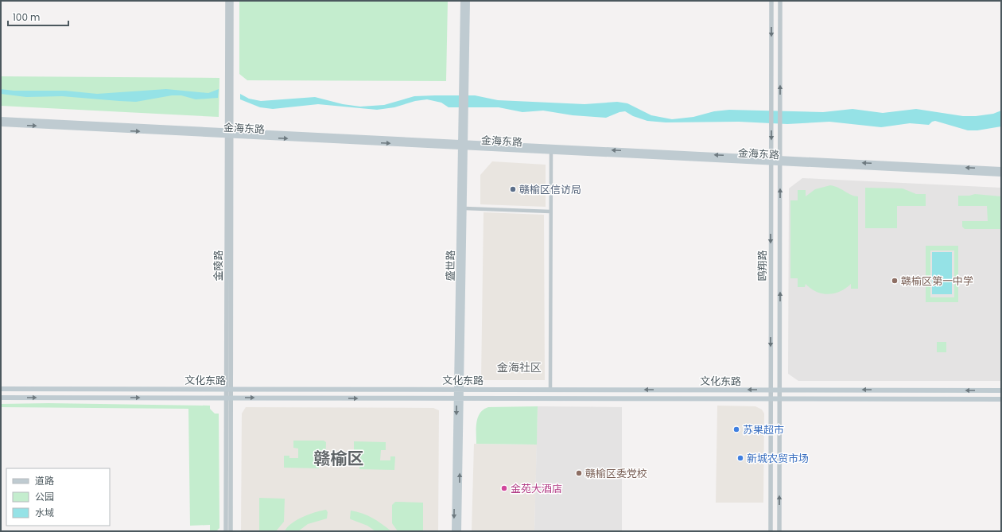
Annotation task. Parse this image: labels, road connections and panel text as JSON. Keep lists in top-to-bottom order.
{
  "streets": {
    "main road": ["金海东路", "盛世路", "文化东路"],
    "street": ["金陵路", "鸥翔路"]
  },
  "crossings": [
    ["金海东路", "金陵路"],
    ["金海东路", "盛世路"],
    ["金海东路", "鸥翔路"],
    ["金陵路", "文化东路"],
    ["盛世路", "文化东路"],
    ["鸥翔路", "文化东路"]
  ],
  "districts": ["金海社区", "赣榆区"],
  "places": [
    "赣榆区信访局",
    "赣榆区第一中学",
    "苏果超市",
    "新城农贸市场",
    "赣榆区委党校",
    "金苑大酒店"
  ],
  "legend": ["道路", "公园", "水域"],
  "scale_bar": "100 m"
}
